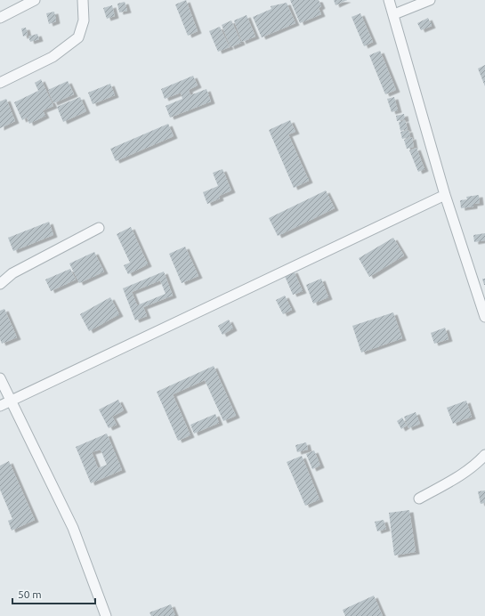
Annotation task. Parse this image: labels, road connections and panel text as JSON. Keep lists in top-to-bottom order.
{
  "scale_bar": "50 m"
}
